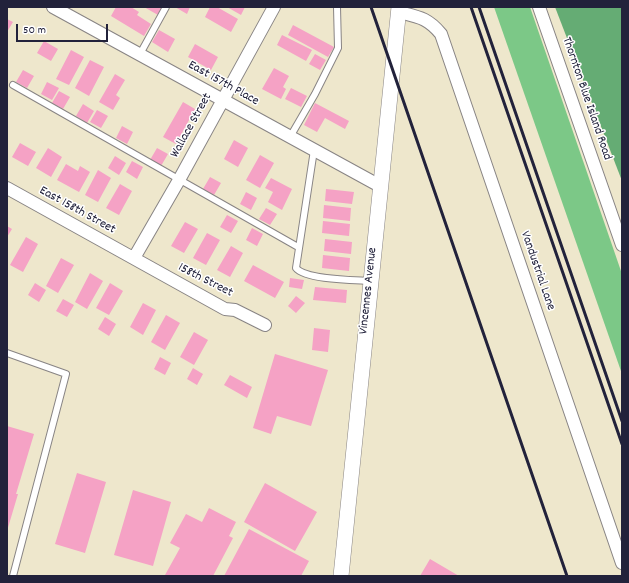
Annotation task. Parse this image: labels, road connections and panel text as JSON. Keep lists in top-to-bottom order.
{
  "streets": {
    "street": [
      "East 157th Place",
      "Thornton Blue Island Road",
      "Wallace Street",
      "East 158th Street",
      "Vandustrial Lane",
      "158th Street",
      "Vincennes Avenue"
    ]
  },
  "crossings": [
    ["East 157th Place", "Wallace Street"],
    ["East 157th Place", "Vincennes Avenue"],
    ["Wallace Street", "East 158th Street"],
    ["Wallace Street", "158th Street"],
    ["East 158th Street", "158th Street"],
    ["Vandustrial Lane", "Vincennes Avenue"]
  ],
  "scale_bar": "50 m"
}
